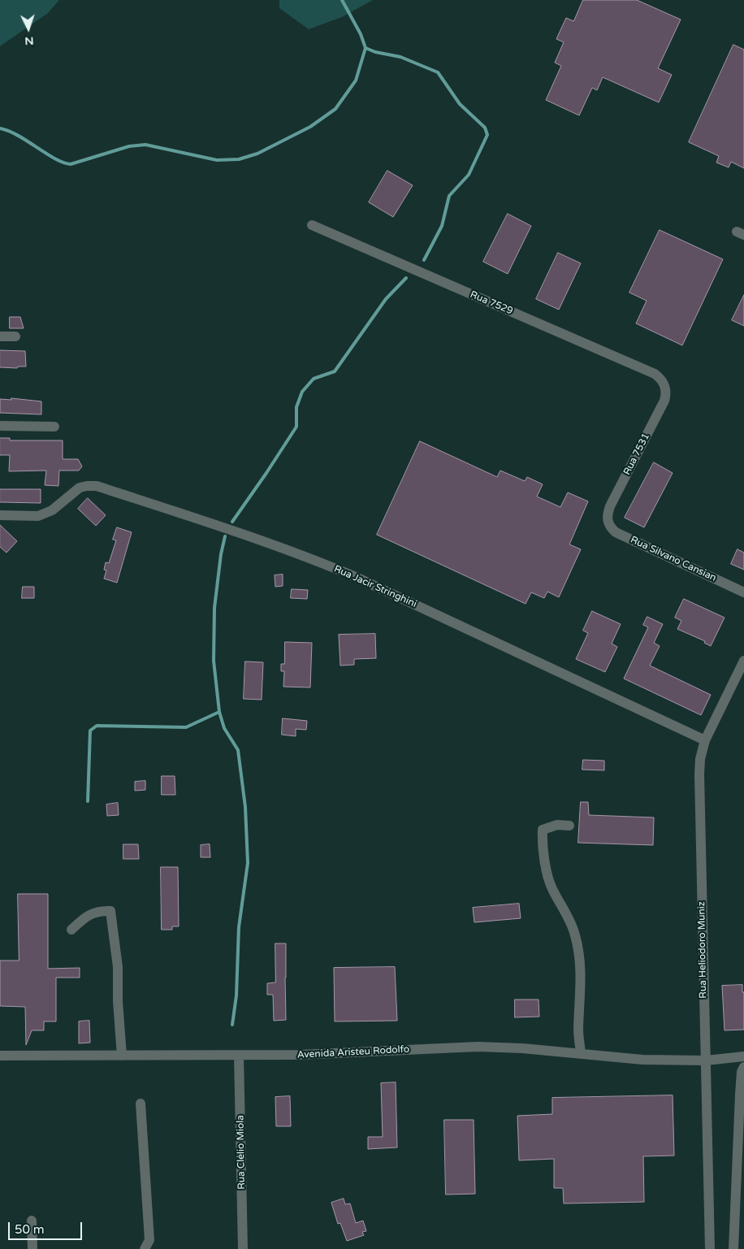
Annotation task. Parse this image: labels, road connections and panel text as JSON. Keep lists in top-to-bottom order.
{
  "streets": {
    "street": [
      "Rua 7529",
      "Rua 7531",
      "Rua Silvano Cansian",
      "Rua Jacir Stringhini",
      "Rua Heliodoro Muniz",
      "Avenida Aristeu Rodolfo",
      "Rua Clélio Miola"
    ]
  },
  "crossings": [
    ["Rua 7529", "Rua 7531"],
    ["Rua 7531", "Rua Silvano Cansian"],
    ["Rua Jacir Stringhini", "Rua Heliodoro Muniz"],
    ["Rua Heliodoro Muniz", "Avenida Aristeu Rodolfo"],
    ["Avenida Aristeu Rodolfo", "Rua Clélio Miola"]
  ],
  "scale_bar": "50 m",
  "north": "bottom"
}
